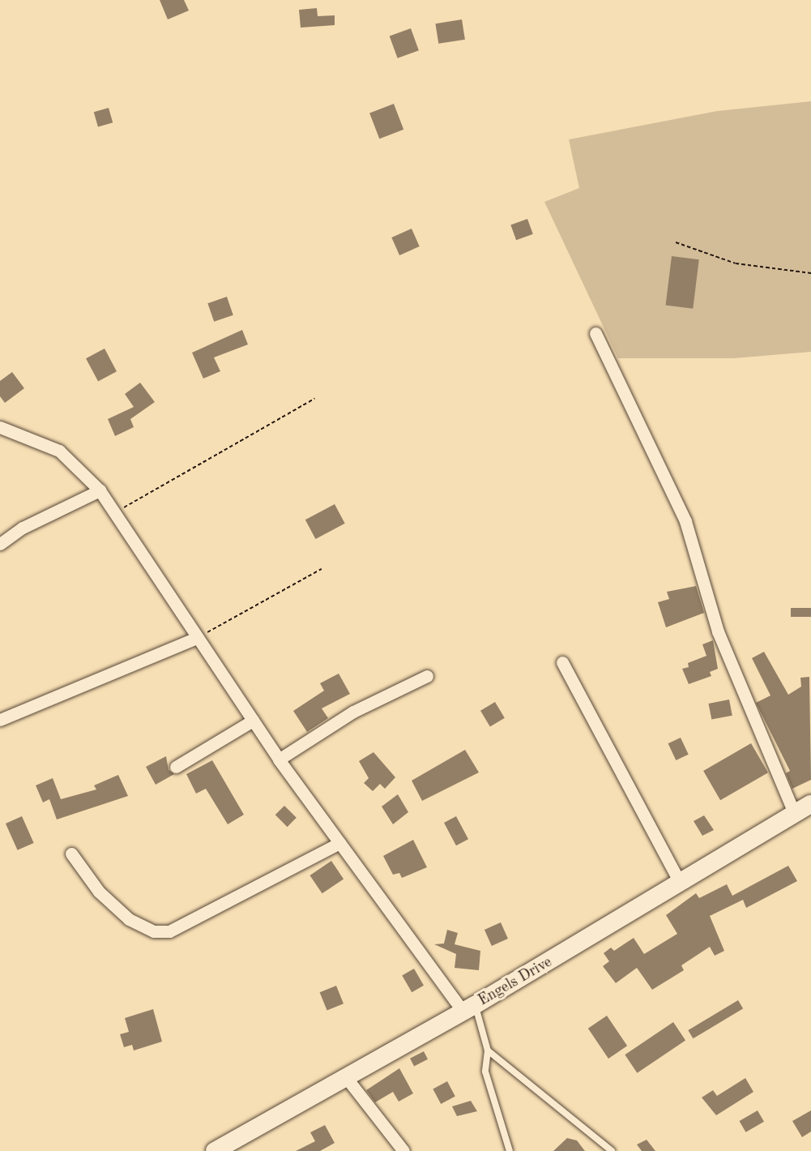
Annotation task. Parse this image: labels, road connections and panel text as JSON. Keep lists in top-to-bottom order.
{
  "streets": {
    "street": ["Engels Drive"]
  }
}
